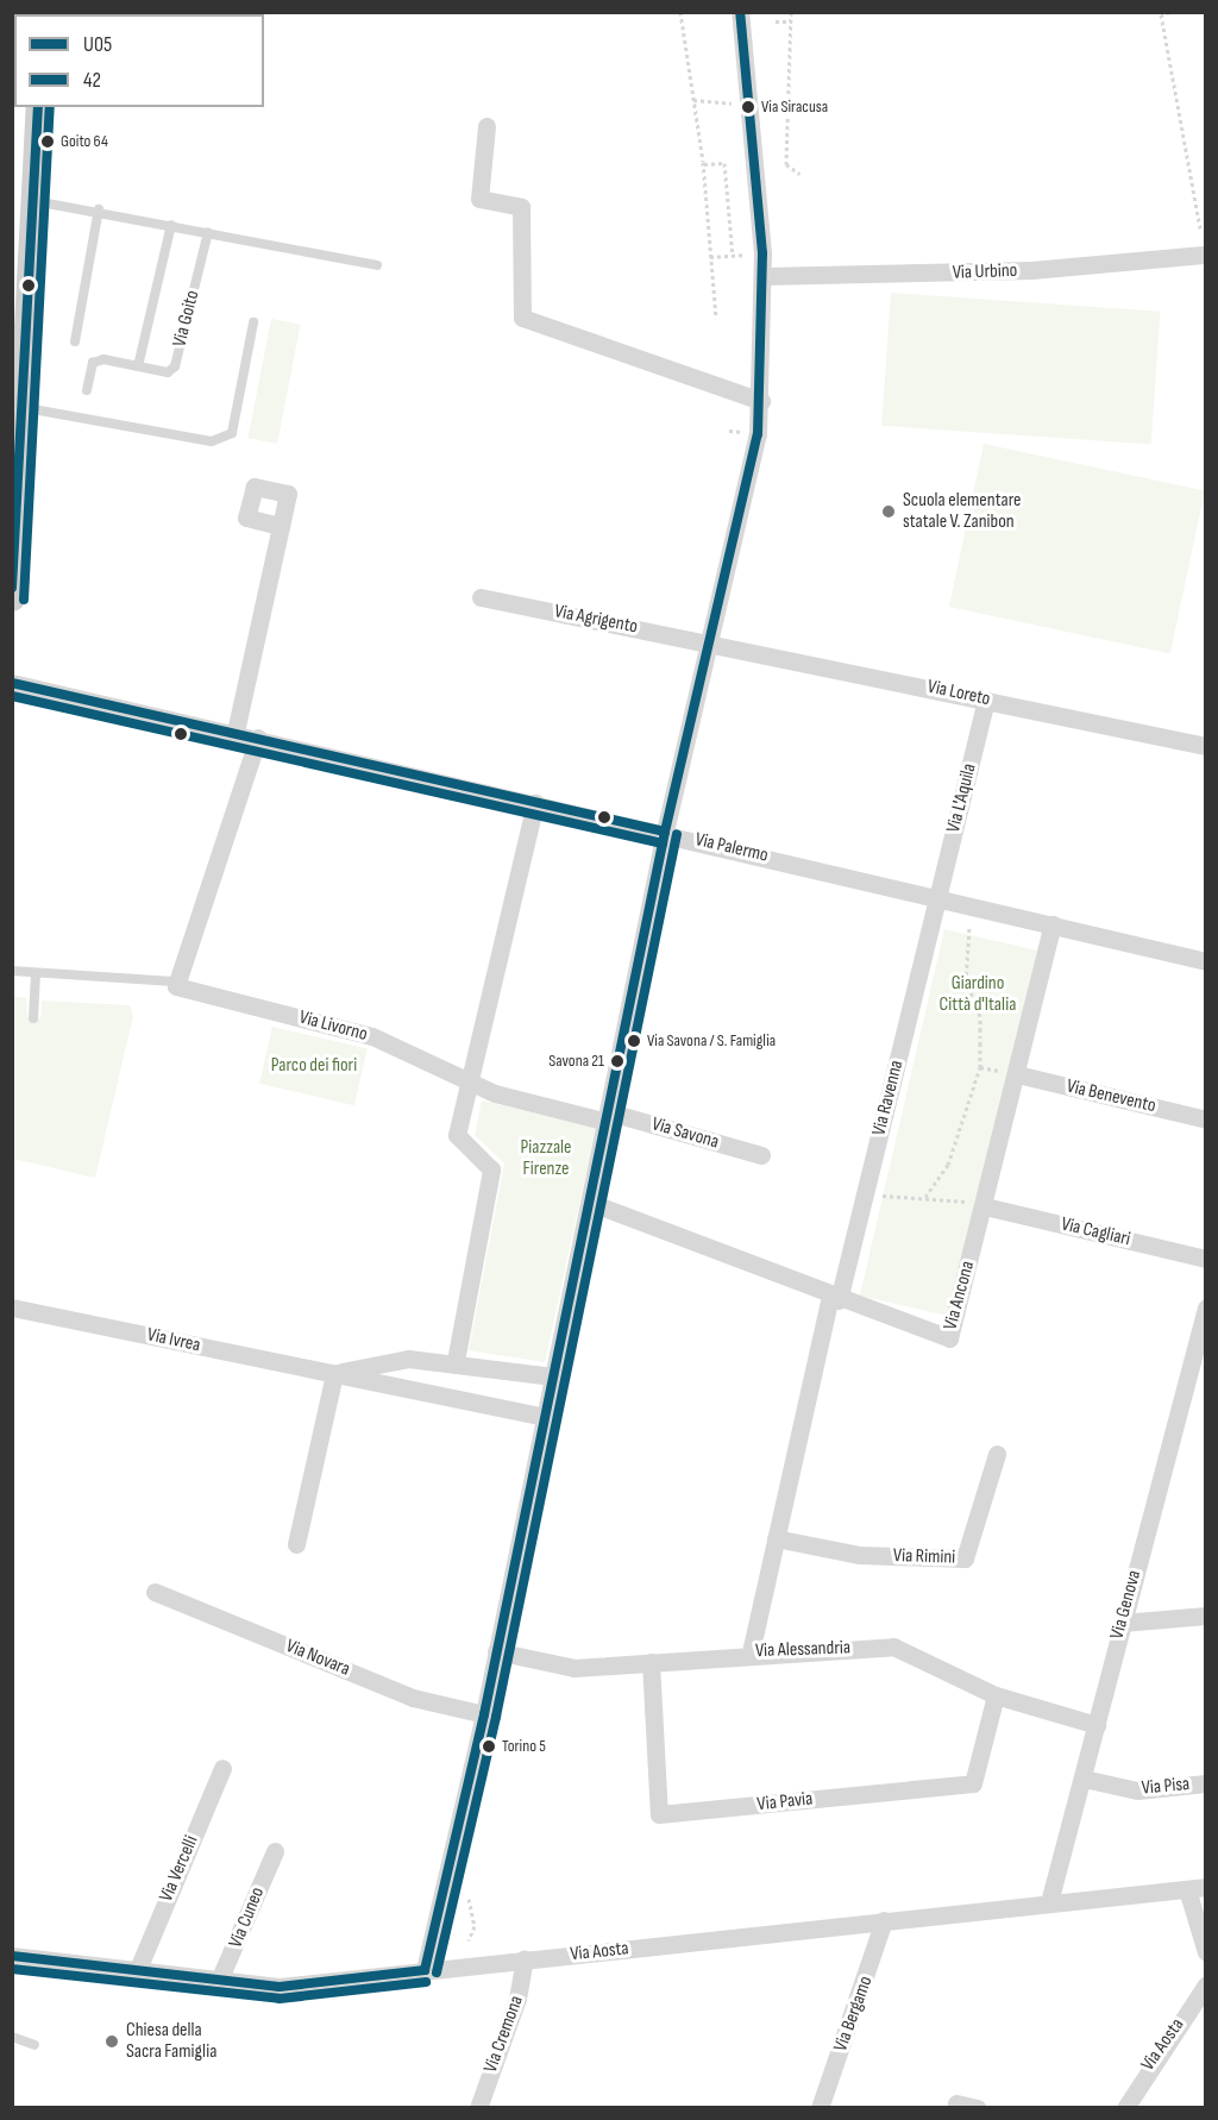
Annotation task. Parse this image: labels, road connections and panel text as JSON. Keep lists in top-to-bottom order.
{
  "streets": {
    "street": [
      "Via Urbino",
      "Via Agrigento",
      "Via Loreto",
      "Via L'Aquila",
      "Via Palermo",
      "Via Livorno",
      "Via Benevento",
      "Via Ravenna",
      "Via Savona",
      "Via Cagliari",
      "Via Ancona",
      "Via Ivrea",
      "Via Rimini",
      "Via Genova",
      "Via Alessandria",
      "Via Novara",
      "Via Pisa",
      "Via Pavia",
      "Via Vercelli",
      "Via Cuneo",
      "Via Aosta",
      "Via Bergamo",
      "Via Cremona"
    ],
    "lane": ["Via Goito"]
  },
  "crossings": [
    ["Via Agrigento", "Via Loreto"],
    ["Via Loreto", "Via L'Aquila"],
    ["Via L'Aquila", "Via Palermo"],
    ["Via L'Aquila", "Via Ravenna"],
    ["Via Palermo", "Via Ravenna"],
    ["Via Palermo", "Via Ancona"],
    ["Via Livorno", "Via Savona"],
    ["Via Benevento", "Via Ancona"],
    ["Via Ravenna", "Via Ancona"],
    ["Via Ravenna", "Via Rimini"],
    ["Via Ravenna", "Via Alessandria"],
    ["Via Cagliari", "Via Ancona"],
    ["Via Genova", "Via Alessandria"],
    ["Via Genova", "Via Pisa"],
    ["Via Genova", "Via Aosta"],
    ["Via Alessandria", "Via Pavia"],
    ["Via Vercelli", "Via Aosta"],
    ["Via Cuneo", "Via Aosta"],
    ["Via Aosta", "Via Bergamo"],
    ["Via Aosta", "Via Cremona"]
  ],
  "parks": ["Giardino Città d'Italia", "Parco dei fiori", "Piazzale Firenze"],
  "places": [
    "Via Siracusa",
    "Goito 64",
    "Scuola elementare statale V. Zanibon",
    "Via Savona / S. Famiglia",
    "Savona 21",
    "Torino 5",
    "Chiesa della Sacra Famiglia"
  ],
  "lines": ["transit line U05", "transit line 42"],
  "legend": ["U05", "42"]
}
